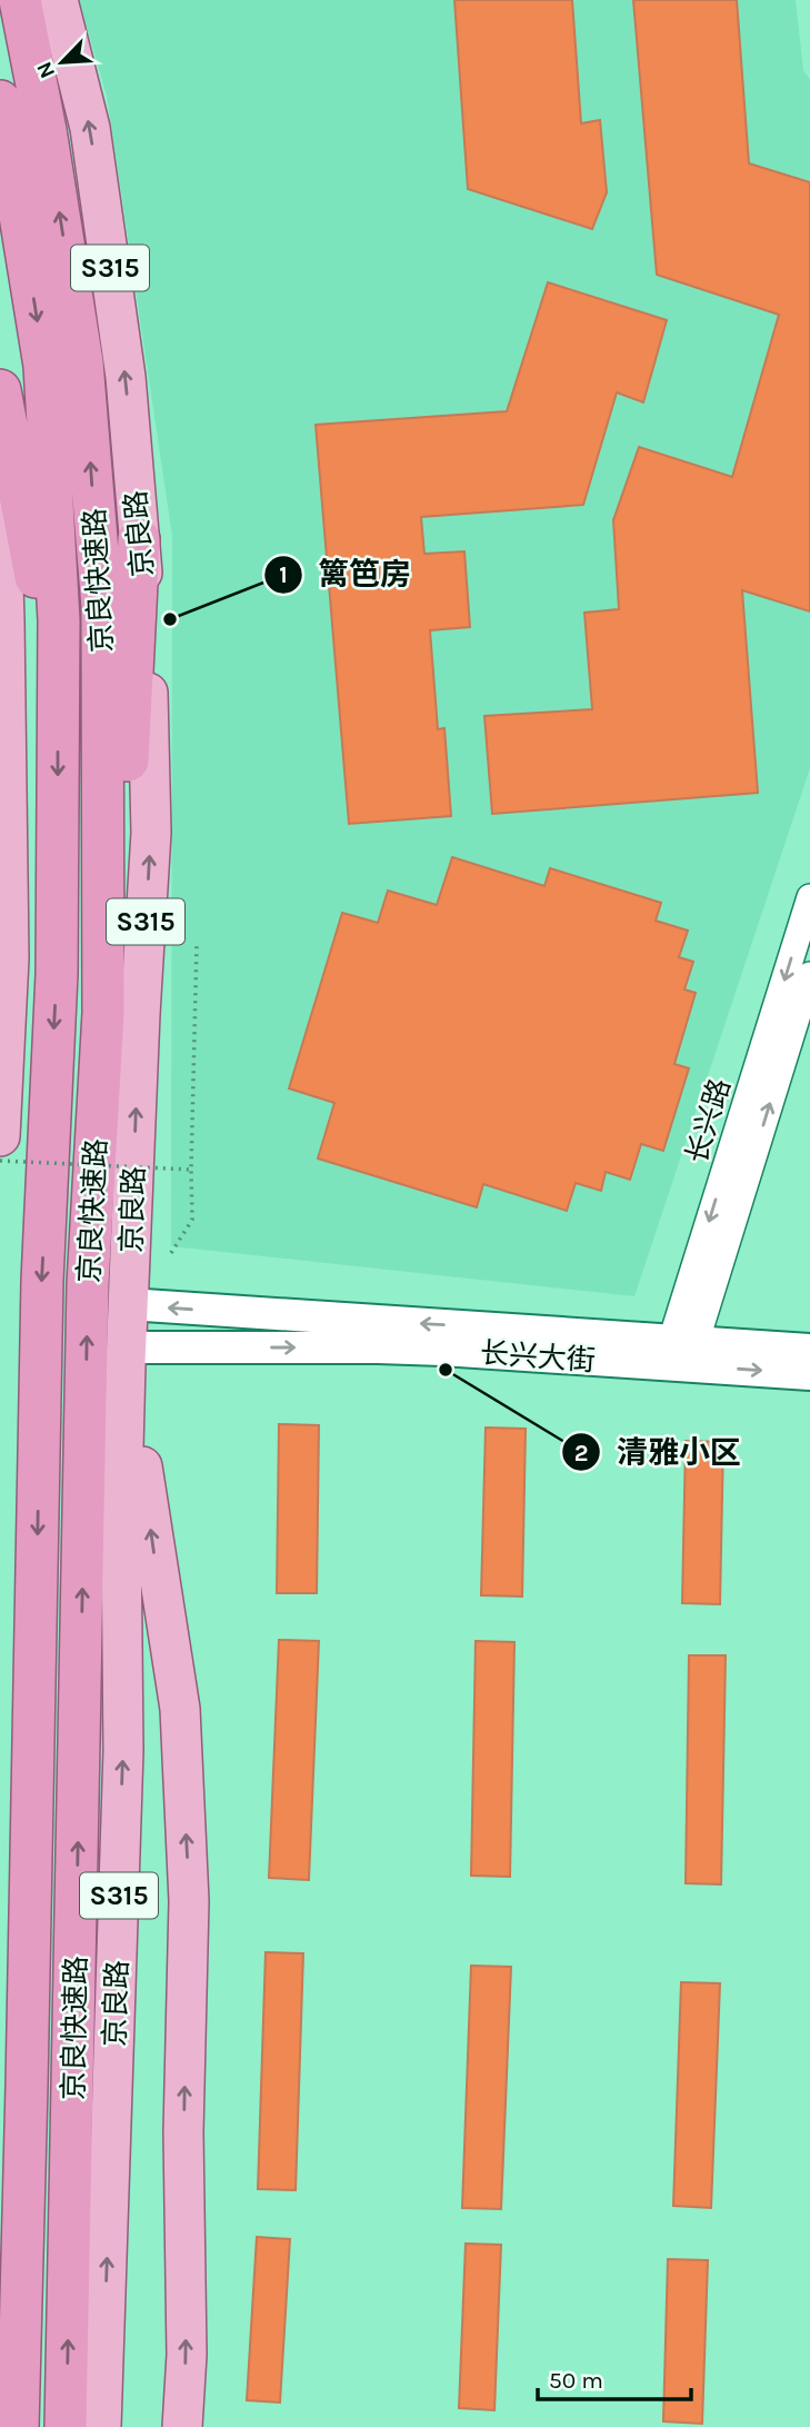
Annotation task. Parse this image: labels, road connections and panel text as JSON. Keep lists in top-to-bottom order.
{
  "streets": {
    "highway": ["京良快速路"],
    "main road": ["S315", "京良路"],
    "street": ["长兴路", "长兴大街"]
  },
  "crossings": [
    ["京良路", "长兴大街"],
    ["长兴路", "长兴大街"]
  ],
  "places": ["篱笆房", "清雅小区"],
  "scale_bar": "50 m",
  "north": "bottom left"
}
